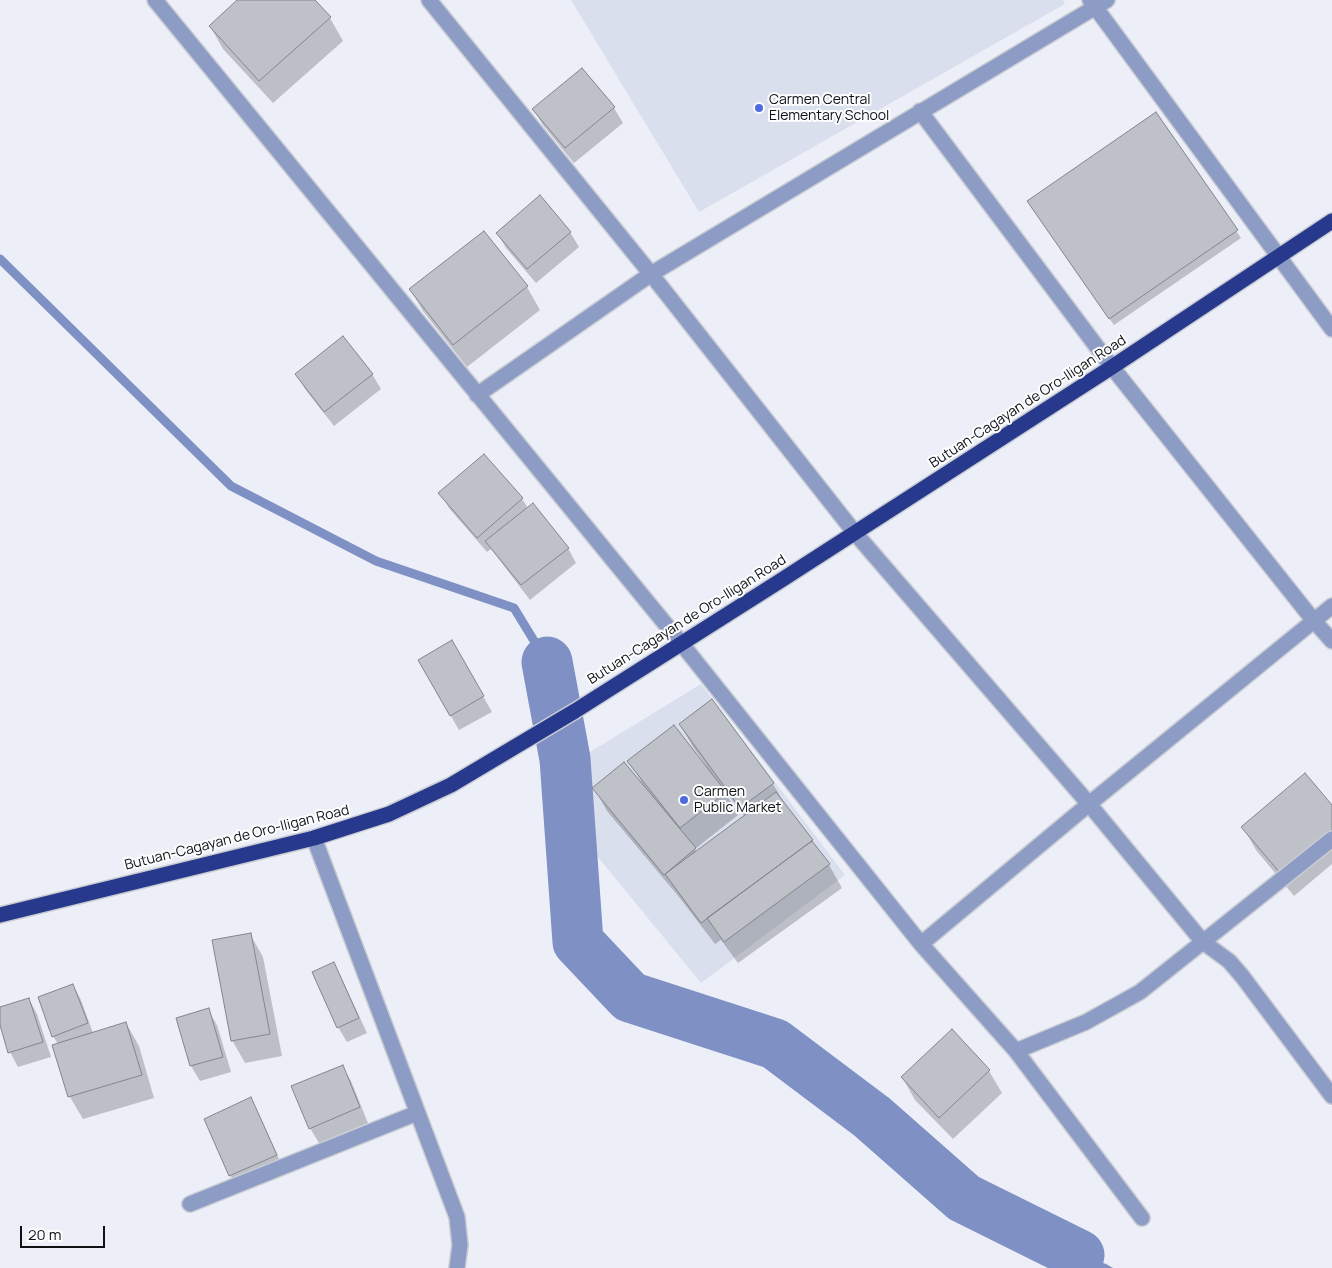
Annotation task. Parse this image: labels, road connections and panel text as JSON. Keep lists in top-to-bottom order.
{
  "streets": {
    "highway": ["Butuan-Cagayan de Oro-Iligan Road"]
  },
  "places": ["Carmen Central Elementary School", "Carmen Public Market"],
  "scale_bar": "20 m"
}
